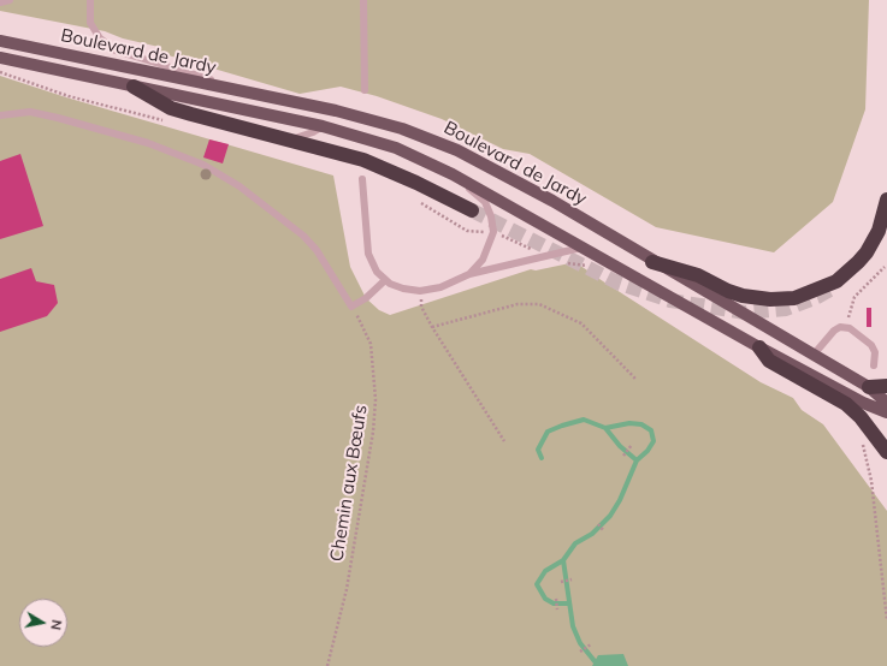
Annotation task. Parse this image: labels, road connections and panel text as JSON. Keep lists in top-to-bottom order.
{
  "streets": {
    "main road": ["Boulevard de Jardy"],
    "path": ["Chemin aux Bœufs"]
  },
  "north": "right"
}
